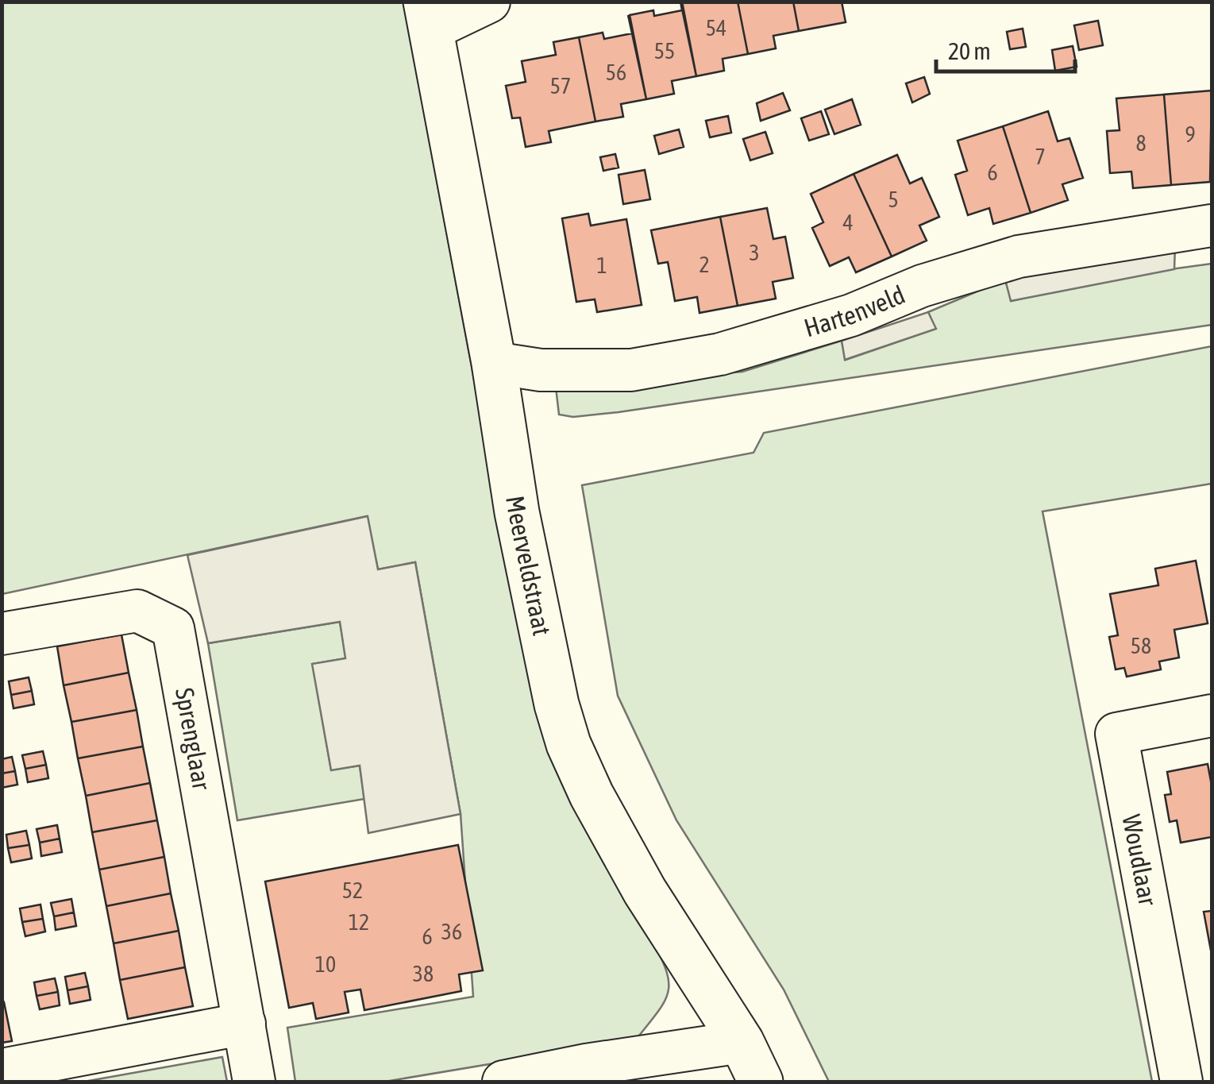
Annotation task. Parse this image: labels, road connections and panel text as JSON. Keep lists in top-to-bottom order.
{
  "streets": {
    "street": [
      "Hartenveld",
      "Meerveldstraat",
      "Sprenglaar",
      "Woudlaar"
    ]
  },
  "crossings": [
    ["Hartenveld", "Meerveldstraat"]
  ],
  "house_numbers": [
    "54",
    "55",
    "56",
    "57",
    "9",
    "8",
    "7",
    "6",
    "5",
    "4",
    "3",
    "2",
    "1",
    "58",
    "52",
    "12",
    "36",
    "6",
    "10",
    "38"
  ],
  "scale_bar": "20 m"
}
